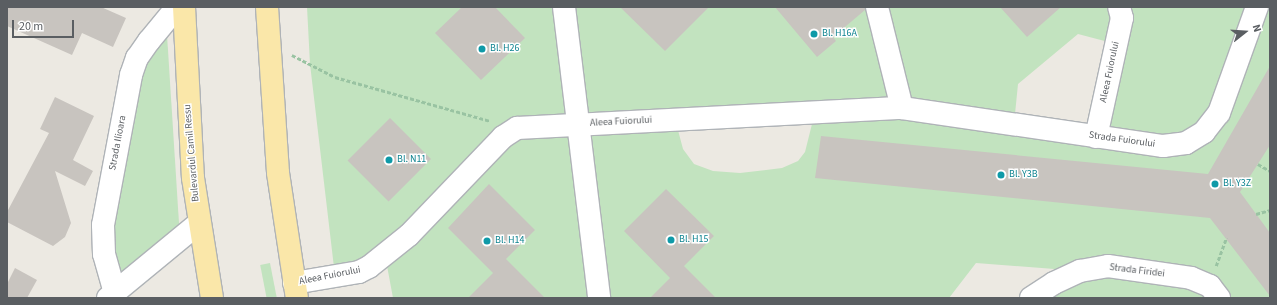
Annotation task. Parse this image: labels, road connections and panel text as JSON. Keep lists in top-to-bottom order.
{
  "streets": {
    "main road": ["Bulevardul Camil Ressu"],
    "street": [
      "Aleea Fuiorului",
      "Strada Fuiorului",
      "Strada Ilioara",
      "Strada Firidei"
    ]
  },
  "crossings": [
    ["Aleea Fuiorului", "Strada Fuiorului"],
    ["Strada Ilioara", "Bulevardul Camil Ressu"]
  ],
  "places": [
    "Bl. H16A",
    "Bl. H26",
    "Bl. N11",
    "Bl. Y3B",
    "Bl. Y3Z",
    "Bl. H15",
    "Bl. H14"
  ],
  "scale_bar": "20 m",
  "north": "right"
}
